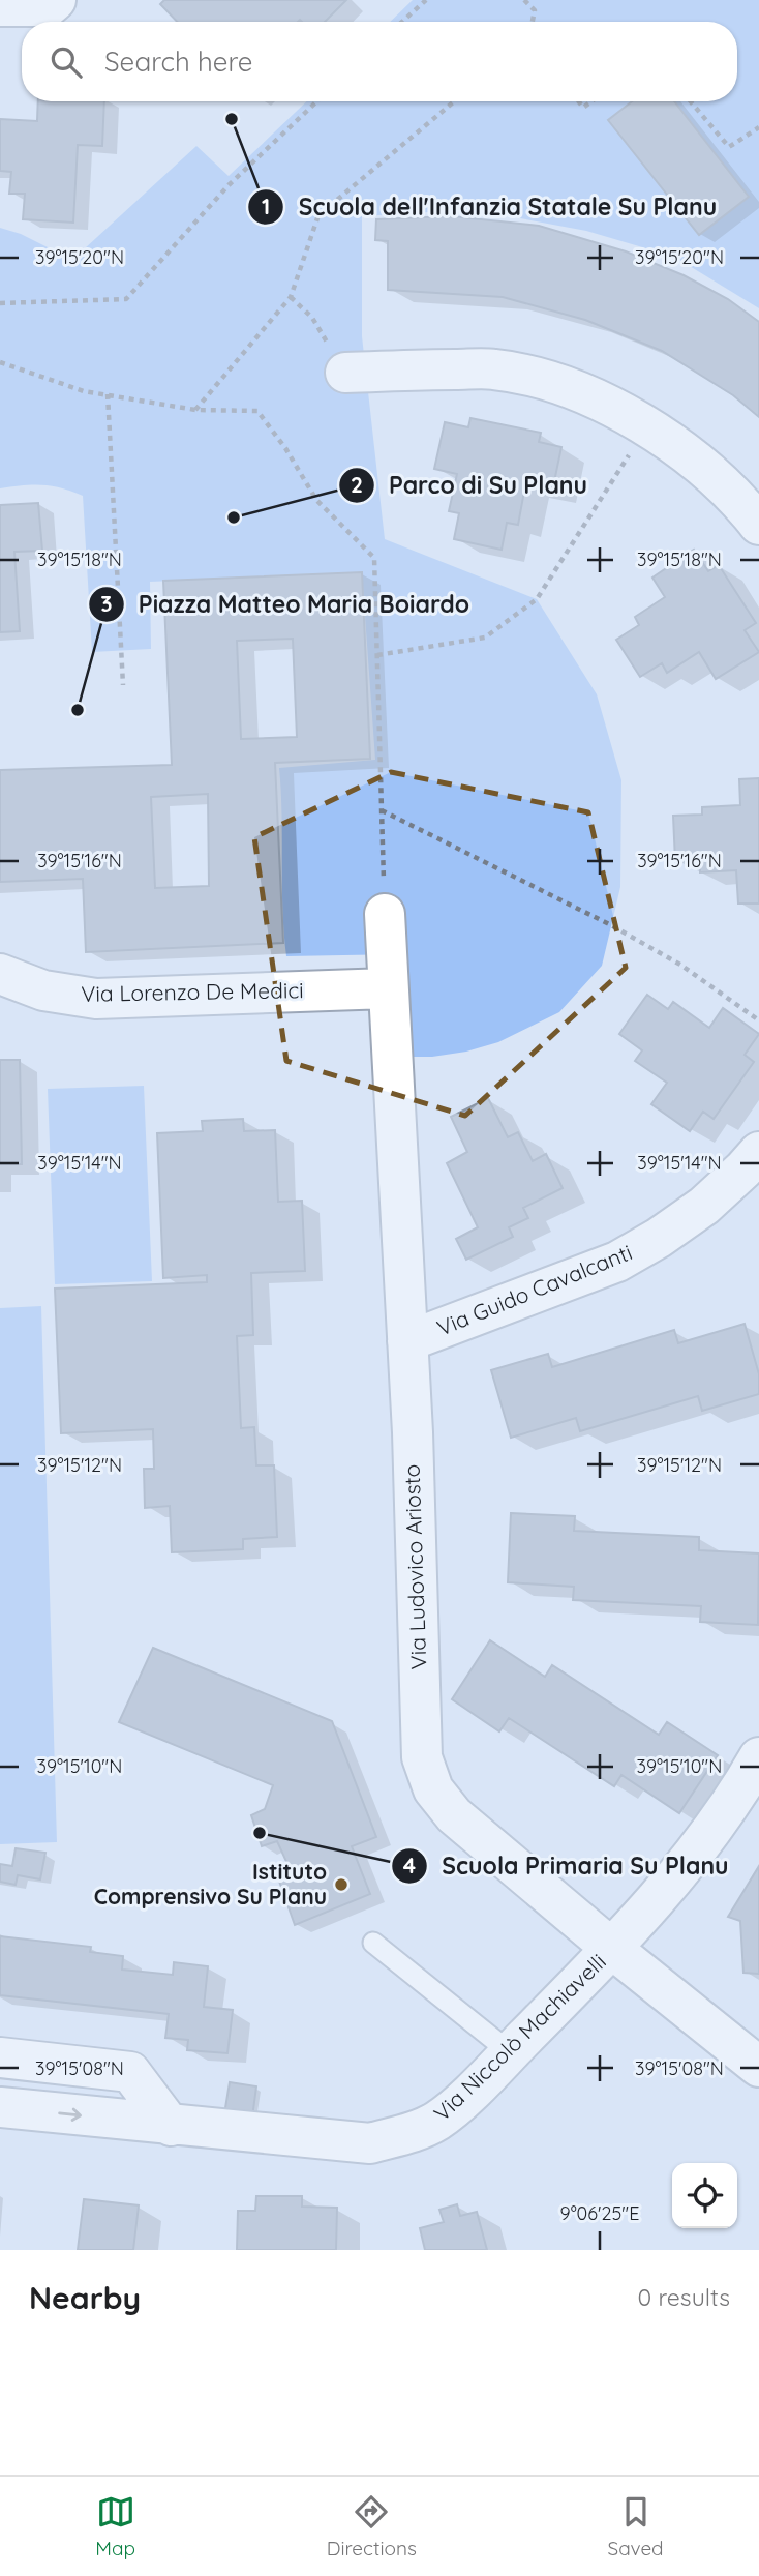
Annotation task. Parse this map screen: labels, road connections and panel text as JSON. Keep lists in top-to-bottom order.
{
  "streets": {
    "street": [
      "Via Lorenzo De Medici",
      "Via Guido Cavalcanti",
      "Via Ludovico Ariosto",
      "Via Niccolò Machiavelli"
    ]
  },
  "crossings": [
    ["Via Lorenzo De Medici", "Via Ludovico Ariosto"],
    ["Via Guido Cavalcanti", "Via Ludovico Ariosto"],
    ["Via Ludovico Ariosto", "Via Niccolò Machiavelli"]
  ],
  "places": [
    "Scuola dell'Infanzia Statale Su Planu",
    "Parco di Su Planu",
    "Piazza Matteo Maria Boiardo",
    "Scuola Primaria Su Planu",
    "Istituto Comprensivo Su Planu"
  ],
  "page": {
    "search": "Search here",
    "heading": ["Nearby", "0 results"],
    "nav": ["Map", "Directions", "Saved"]
  },
  "coordinates": [
    "39°15'20\"N",
    "39°15'18\"N",
    "39°15'16\"N",
    "39°15'14\"N",
    "39°15'12\"N",
    "39°15'10\"N",
    "39°15'08\"N",
    "9°06'25\"E"
  ]
}
